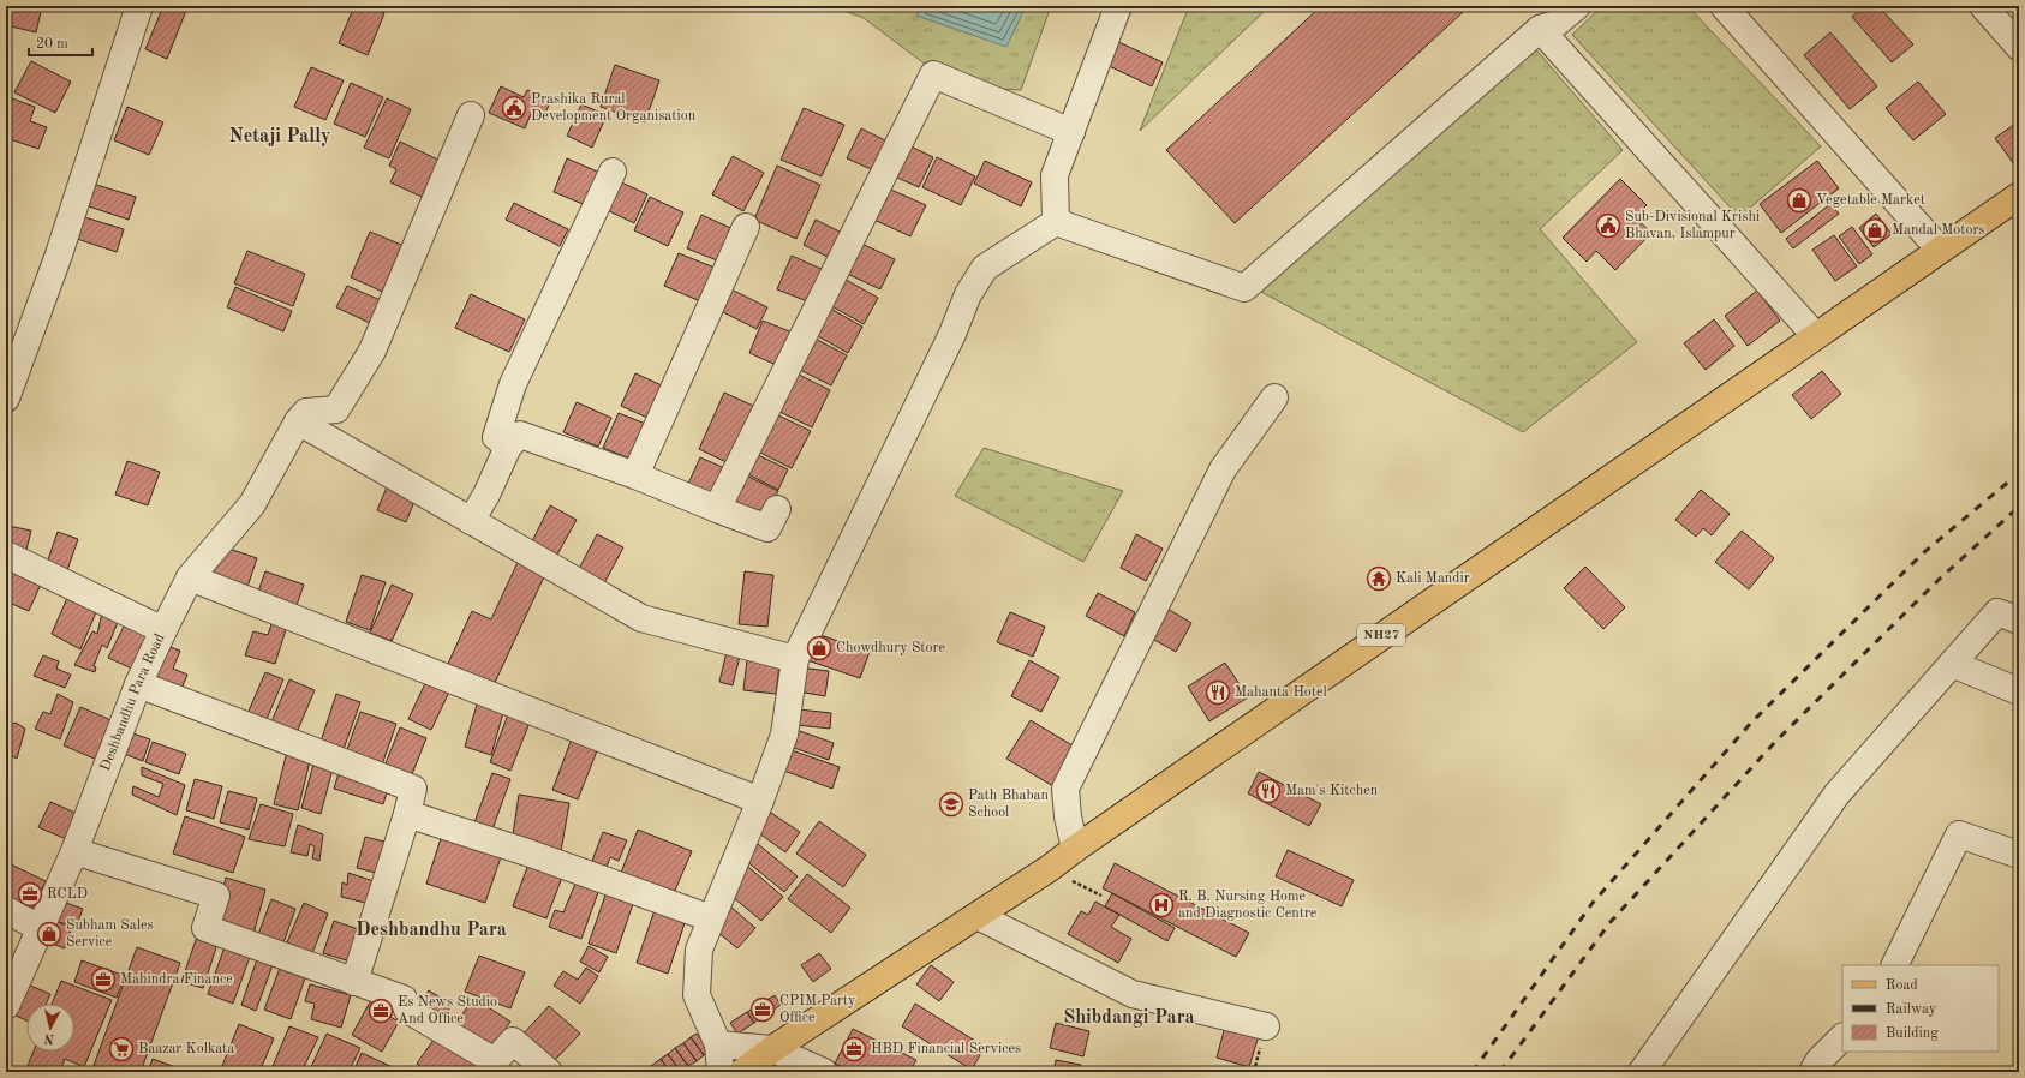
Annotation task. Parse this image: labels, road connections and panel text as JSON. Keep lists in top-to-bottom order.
{
  "streets": {
    "main road": ["NH27"],
    "street": ["Deshbandhu Para Road"]
  },
  "districts": ["Netaji Pally", "Deshbandhu Para", "Shibdangi Para"],
  "places": {
    "public building": ["Prashika Rural Development Organisation", "Sub-Divisional Krishi Bhavan, Islampur"],
    "shop": [
      "Vegetable Market",
      "Mandal Motors",
      "Chowdhury Store",
      "Subham Sales Service"
    ],
    "temple": ["Kali Mandir"],
    "restaurant": ["Mahanta Hotel", "Mam's Kitchen"],
    "school or university": ["Path Bhaban School"],
    "office": [
      "RCLD",
      "Mahindra Finance",
      "CPIM Party Office",
      "Es News Studio And Office",
      "HBD Financial Services"
    ],
    "hospital": ["R. B. Nursing Home and Diagnostic Centre"],
    "supermarket": ["Baazar Kolkata"]
  },
  "legend": ["Road", "Railway", "Building"],
  "scale_bar": "20 m",
  "north": "bottom"
}
